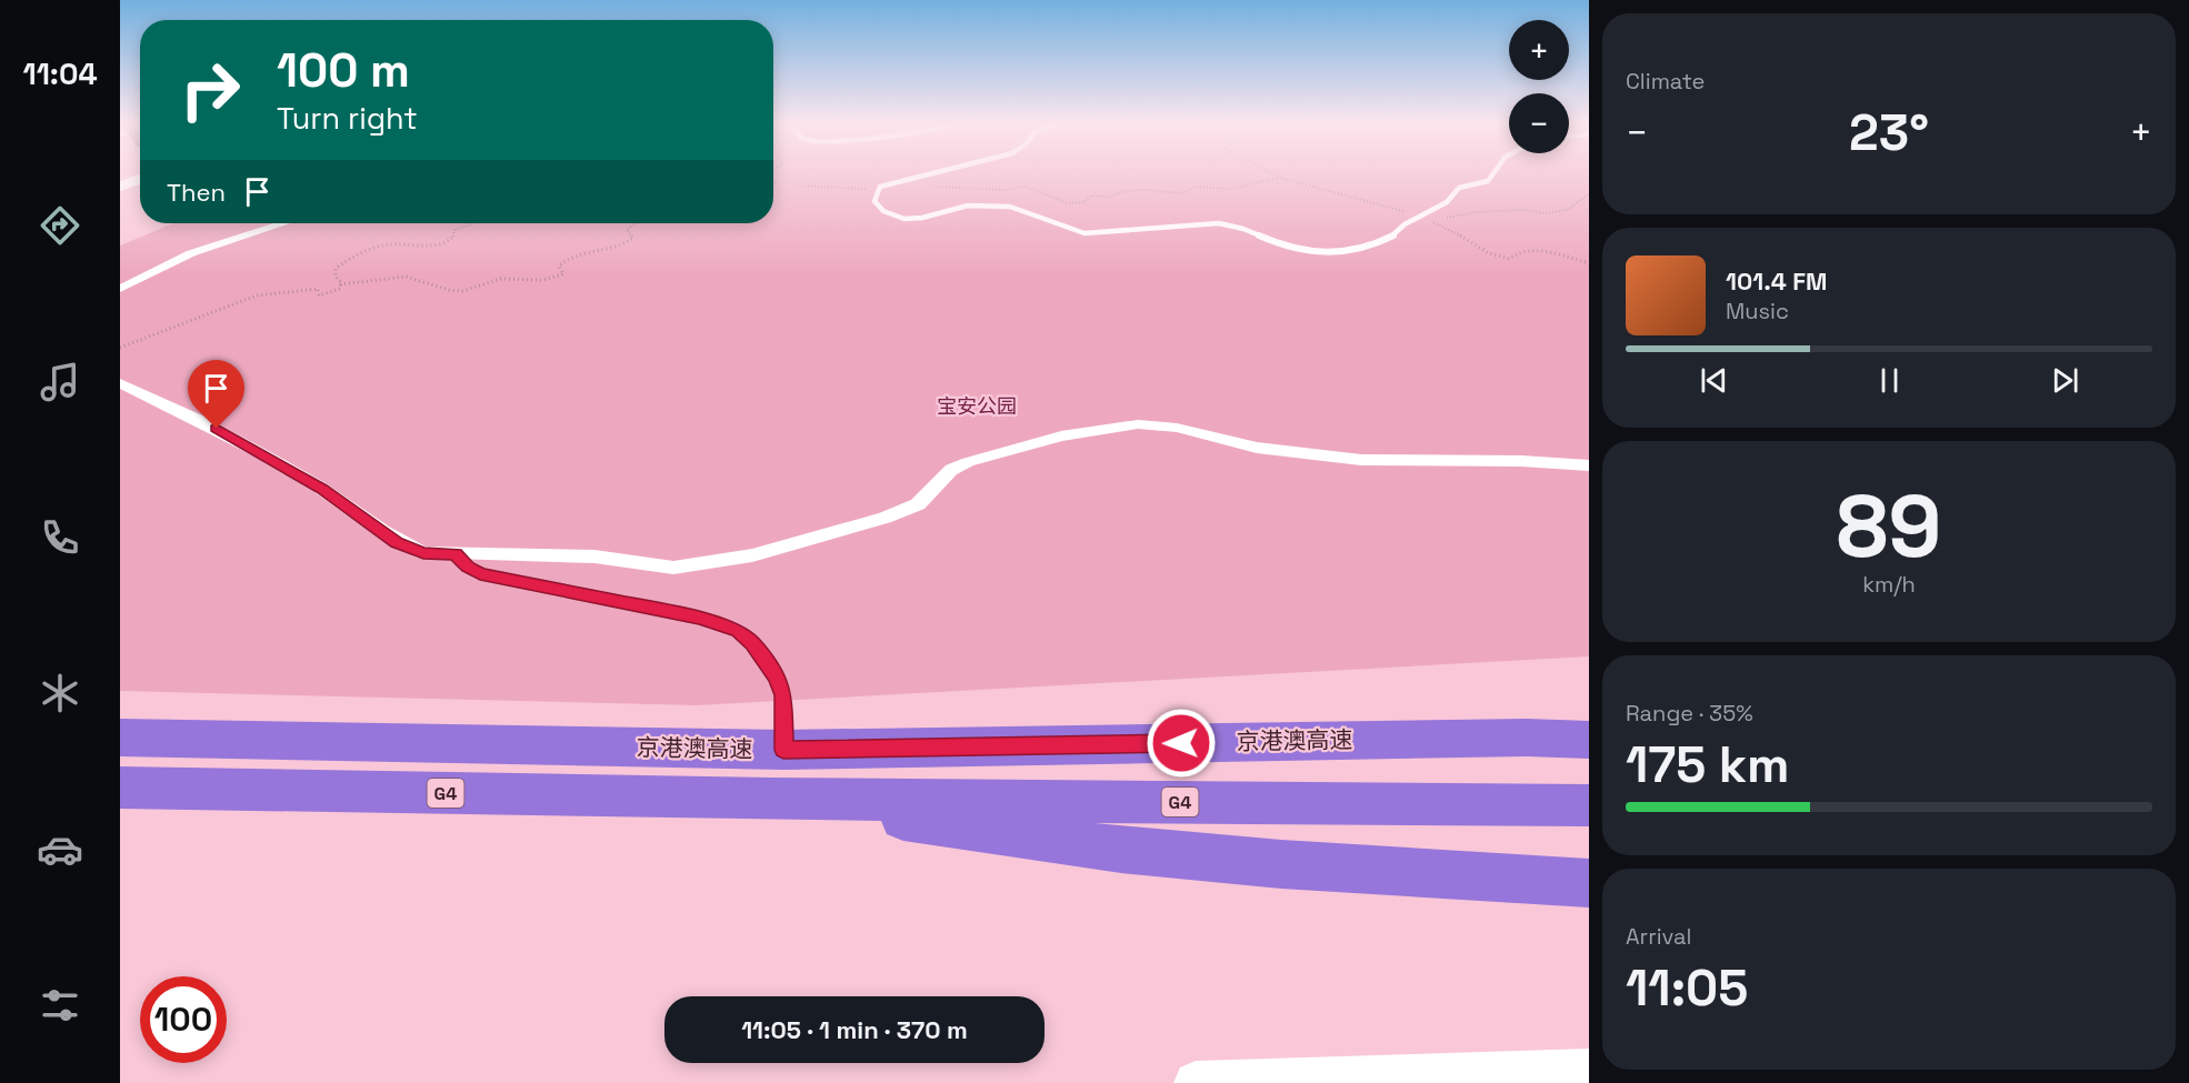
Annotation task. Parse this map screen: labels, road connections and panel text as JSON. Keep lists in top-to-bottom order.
{
  "streets": {
    "highway": ["京港澳高速", "G4"]
  },
  "parks": ["宝安公园"],
  "page": {
    "tabs": "11:04",
    "tile": [
      "Climate",
      ["89", "km/h"],
      ["Range · 35%", "175 km"],
      ["Arrival", "11:05"]
    ],
    "map_buttons": ["+", "−"],
    "turn": ["100 m", "Turn right"],
    "heat": ["−", "23°", "+"],
    "then": "Then",
    "song": ["101.4 FM", "Music"],
    "limit": "100",
    "trip": "11:05 · 1 min · 370 m"
  }
}
